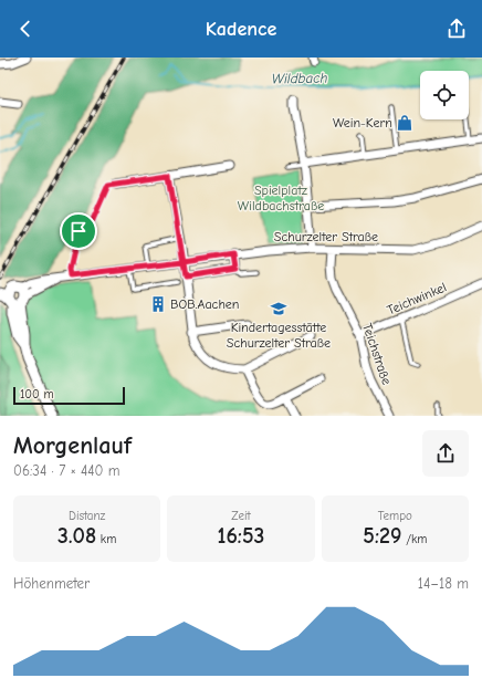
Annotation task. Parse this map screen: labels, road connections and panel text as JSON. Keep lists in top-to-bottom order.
{
  "streets": {
    "street": ["Schurzelter Straße", "Teichwinkel", "Teichstraße"]
  },
  "crossings": [
    ["Schurzelter Straße", "Teichstraße"],
    ["Teichwinkel", "Teichstraße"]
  ],
  "water": ["Wildbach"],
  "parks": ["Spielplatz Wildbachstraße"],
  "places": {
    "shop": ["Wein-Kern"],
    "building": ["BOB.Aachen"],
    "school or university": ["Kindertagesstätte Schurzelter Straße"]
  },
  "scale_bar": "100 m",
  "page": {
    "header": "Kadence",
    "scale": "100 m",
    "heading": ["Morgenlauf", "06:34 · 7 × 440 m"],
    "stats": [
      ["Distanz", "3.08 km"],
      ["Zeit", "16:53"],
      ["Tempo", "5:29 /km"]
    ],
    "chart": ["Höhenmeter", "14–18 m"]
  }
}
